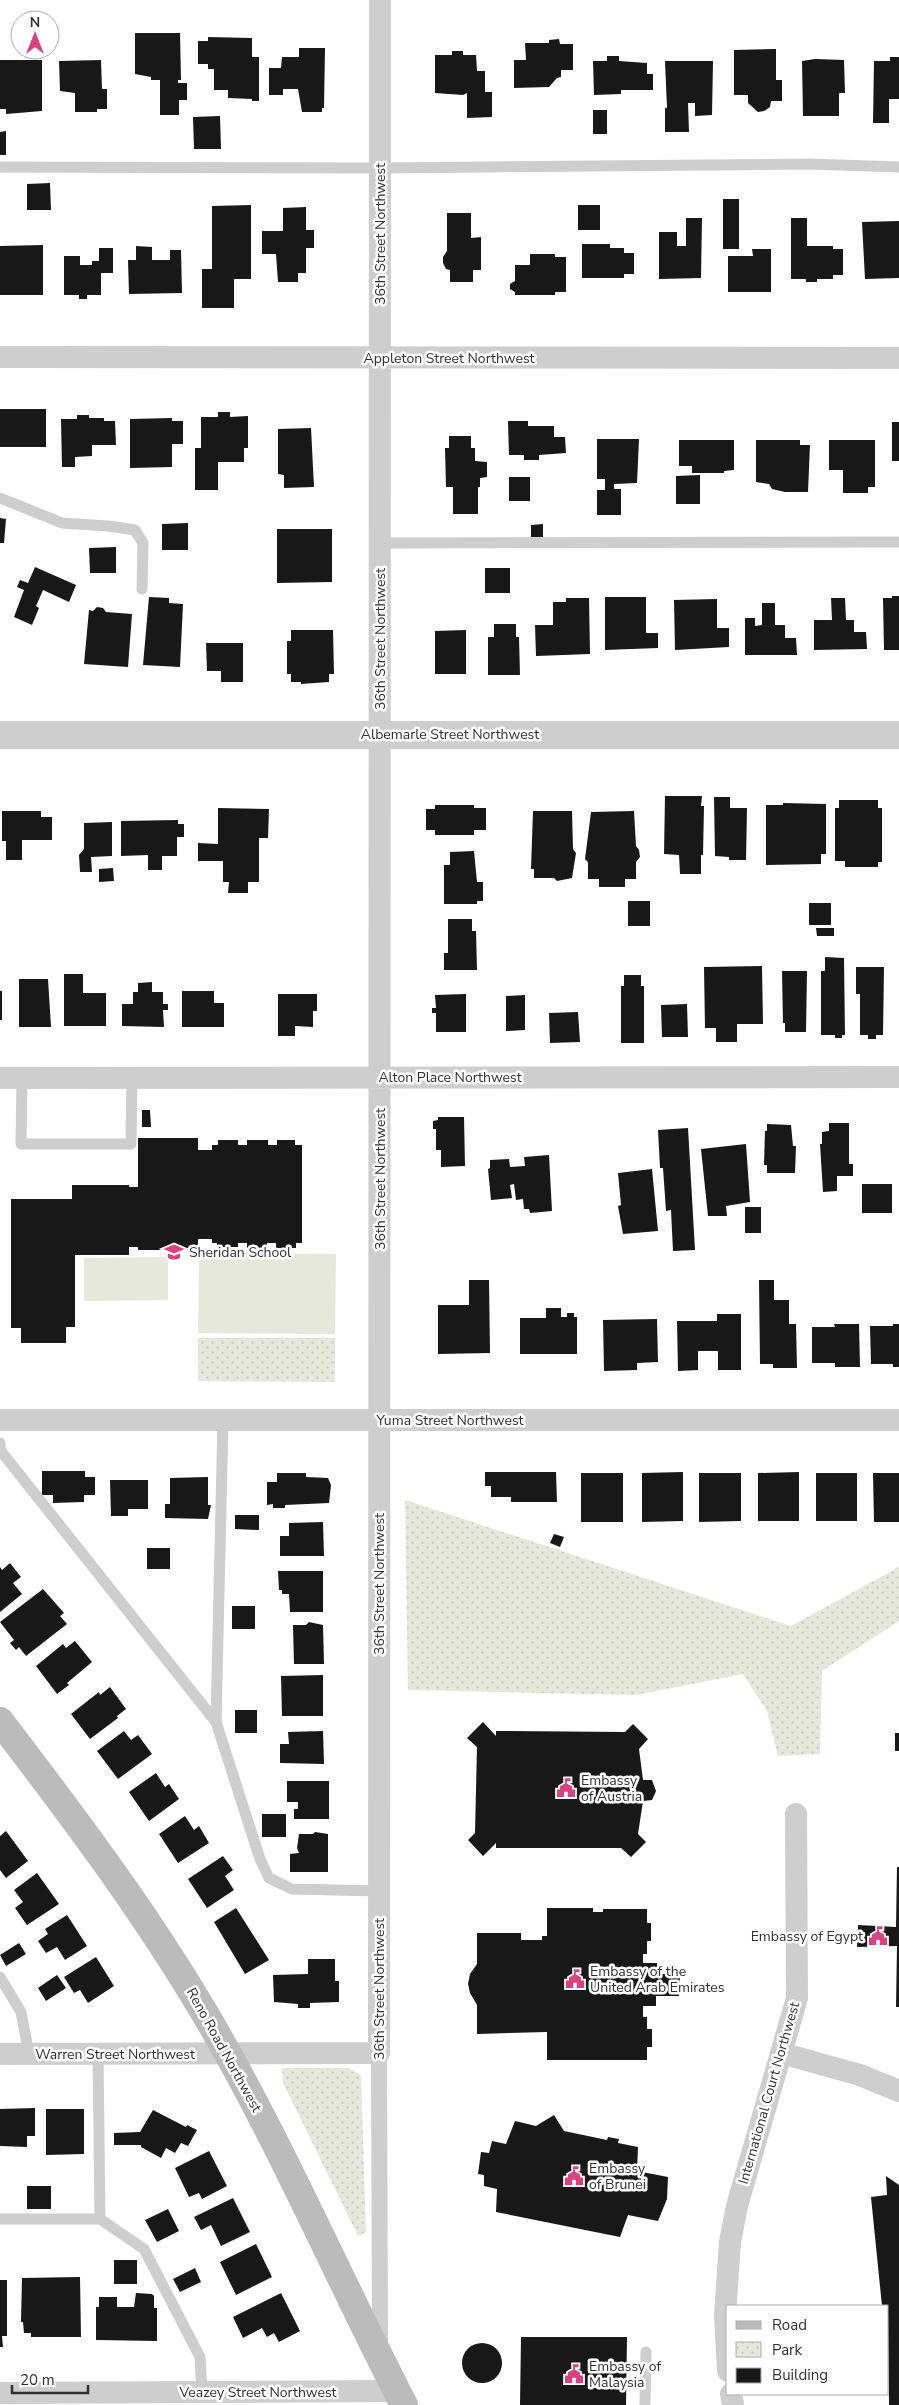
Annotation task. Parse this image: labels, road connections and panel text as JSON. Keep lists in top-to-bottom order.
{
  "streets": {
    "main road": ["Reno Road Northwest"],
    "street": [
      "36th Street Northwest",
      "Appleton Street Northwest",
      "Albemarle Street Northwest",
      "Alton Place Northwest",
      "Yuma Street Northwest",
      "Warren Street Northwest",
      "International Court Northwest",
      "Veazey Street Northwest"
    ]
  },
  "crossings": [
    ["36th Street Northwest", "Appleton Street Northwest"],
    ["36th Street Northwest", "Albemarle Street Northwest"],
    ["36th Street Northwest", "Alton Place Northwest"],
    ["36th Street Northwest", "Yuma Street Northwest"],
    ["36th Street Northwest", "Reno Road Northwest"],
    ["36th Street Northwest", "Warren Street Northwest"],
    ["Reno Road Northwest", "Warren Street Northwest"],
    ["Reno Road Northwest", "Veazey Street Northwest"]
  ],
  "places": {
    "school or university": ["Sheridan School"],
    "public building": [
      "Embassy of Austria",
      "Embassy of Egypt",
      "Embassy of the United Arab Emirates",
      "Embassy of Brunei",
      "Embassy of Malaysia"
    ]
  },
  "legend": ["Road", "Park", "Building"],
  "scale_bar": "20 m",
  "north": "top"
}
